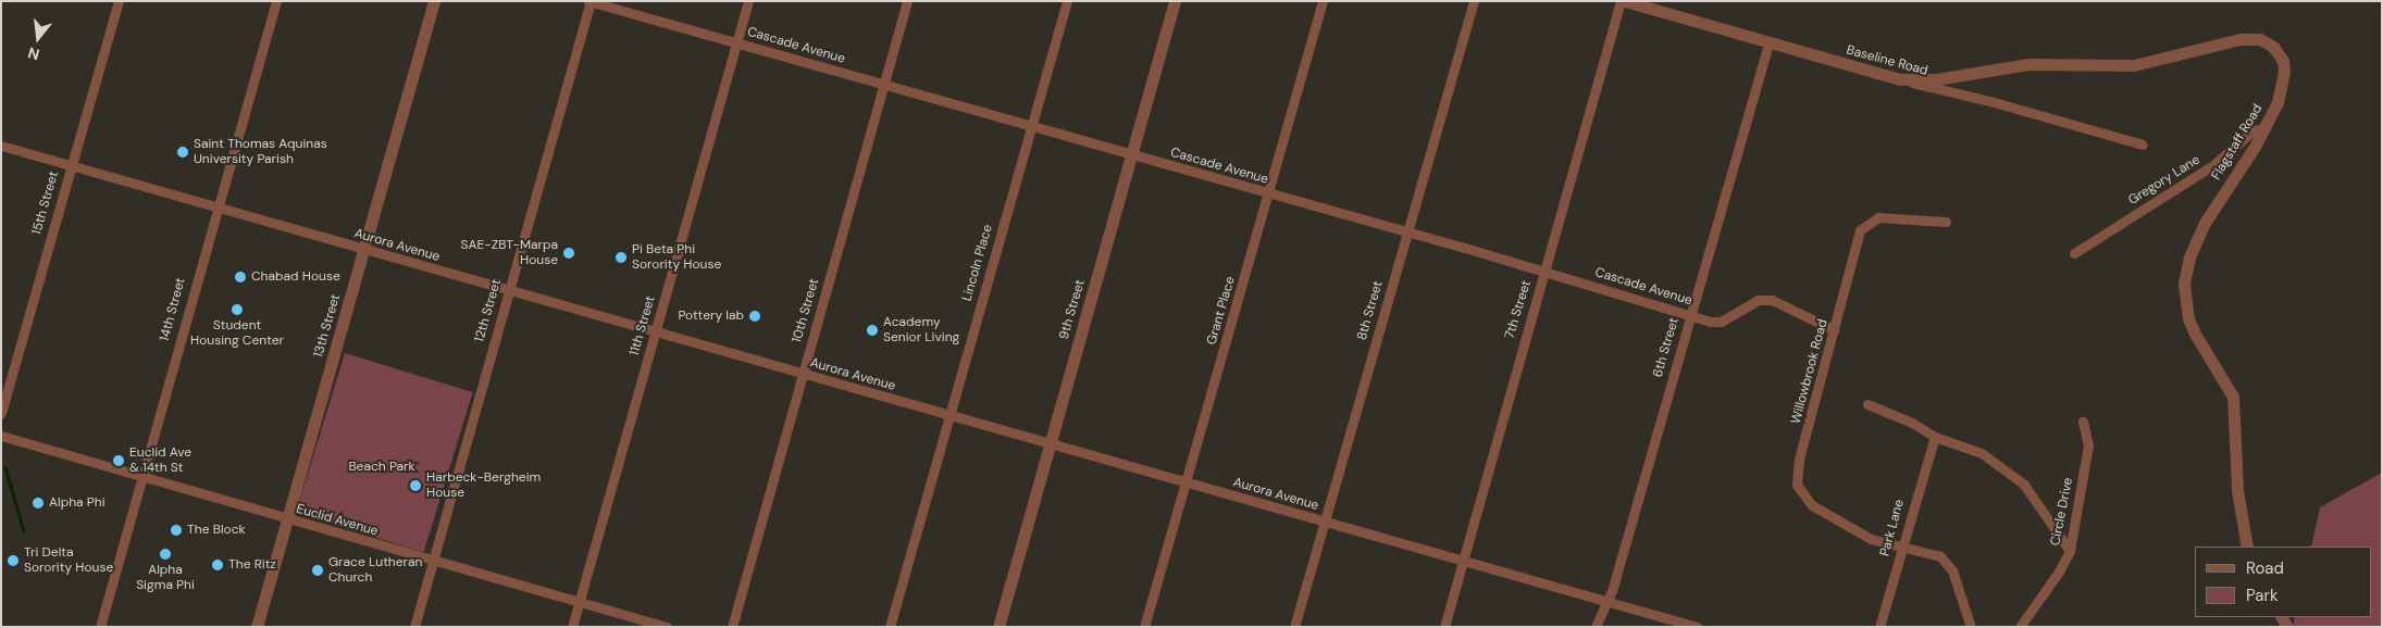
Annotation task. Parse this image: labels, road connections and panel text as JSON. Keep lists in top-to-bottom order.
{
  "streets": {
    "street": [
      "Cascade Avenue",
      "Baseline Road",
      "Flagstaff Road",
      "Gregory Lane",
      "15th Street",
      "Aurora Avenue",
      "Lincoln Place",
      "14th Street",
      "9th Street",
      "7th Street",
      "12th Street",
      "10th Street",
      "Grant Place",
      "8th Street",
      "13th Street",
      "11th Street",
      "6th Street",
      "Willowbrook Road",
      "Circle Drive",
      "Euclid Avenue",
      "Park Lane"
    ]
  },
  "crossings": [
    ["Cascade Avenue", "Lincoln Place"],
    ["Cascade Avenue", "9th Street"],
    ["Cascade Avenue", "7th Street"],
    ["Cascade Avenue", "12th Street"],
    ["Cascade Avenue", "10th Street"],
    ["Cascade Avenue", "Grant Place"],
    ["Cascade Avenue", "8th Street"],
    ["Cascade Avenue", "11th Street"],
    ["Cascade Avenue", "6th Street"],
    ["Cascade Avenue", "Willowbrook Road"],
    ["Baseline Road", "Flagstaff Road"],
    ["Baseline Road", "7th Street"],
    ["Baseline Road", "6th Street"],
    ["Flagstaff Road", "Gregory Lane"],
    ["15th Street", "Aurora Avenue"],
    ["Aurora Avenue", "Lincoln Place"],
    ["Aurora Avenue", "14th Street"],
    ["Aurora Avenue", "9th Street"],
    ["Aurora Avenue", "7th Street"],
    ["Aurora Avenue", "12th Street"],
    ["Aurora Avenue", "10th Street"],
    ["Aurora Avenue", "Grant Place"],
    ["Aurora Avenue", "8th Street"],
    ["Aurora Avenue", "13th Street"],
    ["Aurora Avenue", "11th Street"],
    ["Aurora Avenue", "6th Street"],
    ["14th Street", "Euclid Avenue"],
    ["12th Street", "Euclid Avenue"],
    ["13th Street", "Euclid Avenue"],
    ["11th Street", "Euclid Avenue"],
    ["Willowbrook Road", "Park Lane"]
  ],
  "parks": ["Beach Park"],
  "places": [
    "Saint Thomas Aquinas University Parish",
    "SAE-ZBT-Marpa House",
    "Pi Beta Phi Sorority House",
    "Chabad House",
    "Student Housing Center",
    "Pottery lab",
    "Academy Senior Living",
    "Euclid Ave & 14th St",
    "Harbeck-Bergheim House",
    "Alpha Phi",
    "The Block",
    "Alpha Sigma Phi",
    "Tri Delta Sorority House",
    "The Ritz",
    "Grace Lutheran Church"
  ],
  "legend": ["Road", "Park"],
  "north": "bottom"
}
